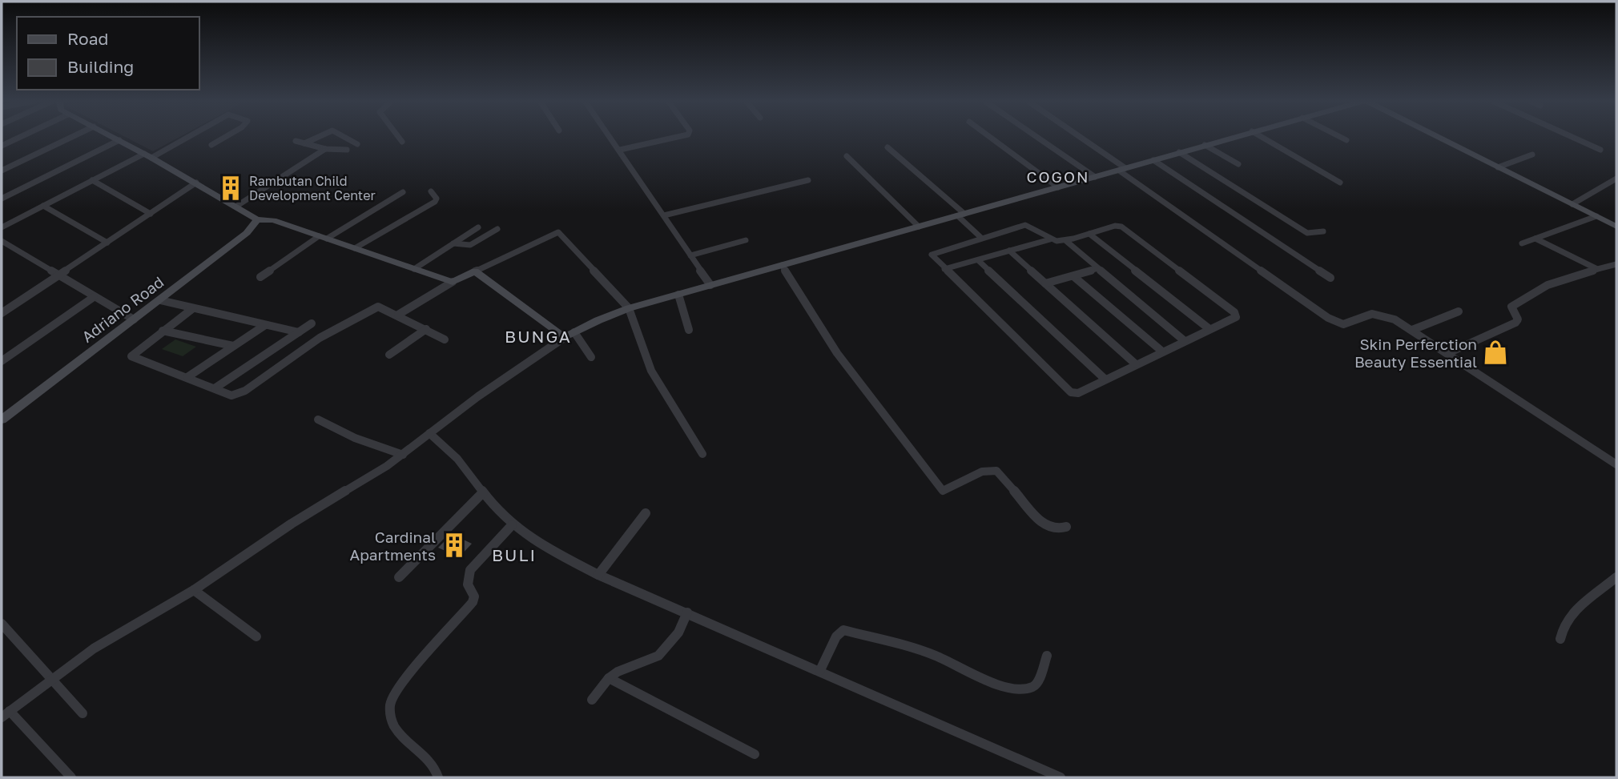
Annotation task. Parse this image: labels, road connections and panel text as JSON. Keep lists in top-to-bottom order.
{
  "streets": {
    "street": ["Adriano Road"]
  },
  "districts": ["COGON", "BUNGA", "BULI"],
  "places": {
    "building": ["Rambutan Child Development Center", "Cardinal Apartments"],
    "shop": ["Skin Perferction Beauty Essential"]
  },
  "legend": ["Road", "Building"]
}
